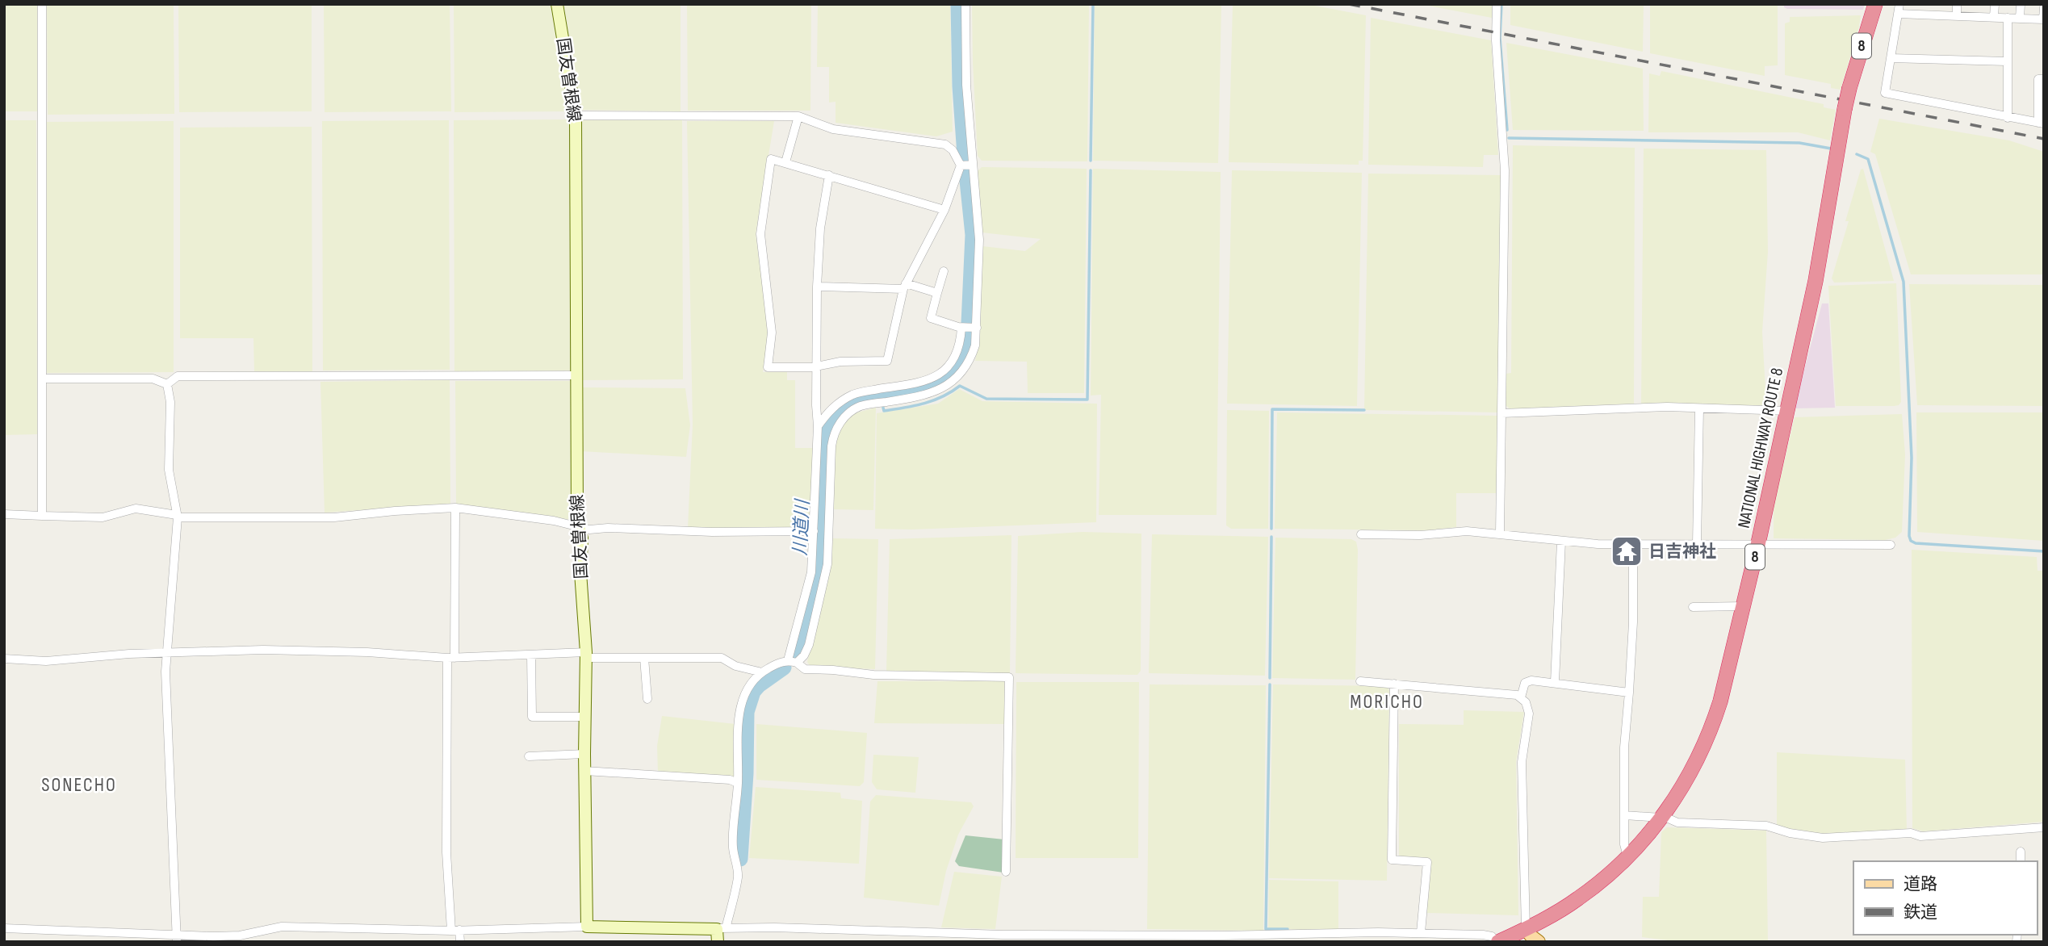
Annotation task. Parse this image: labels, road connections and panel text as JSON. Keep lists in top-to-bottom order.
{
  "streets": {
    "highway": ["8", "NATIONAL HIGHWAY ROUTE 8"],
    "main road": ["国友曽根線"]
  },
  "districts": ["MORICHO", "SONECHO"],
  "water": ["川道川"],
  "places": {
    "temple": ["日吉神社"]
  },
  "legend": ["道路", "鉄道"]
}
